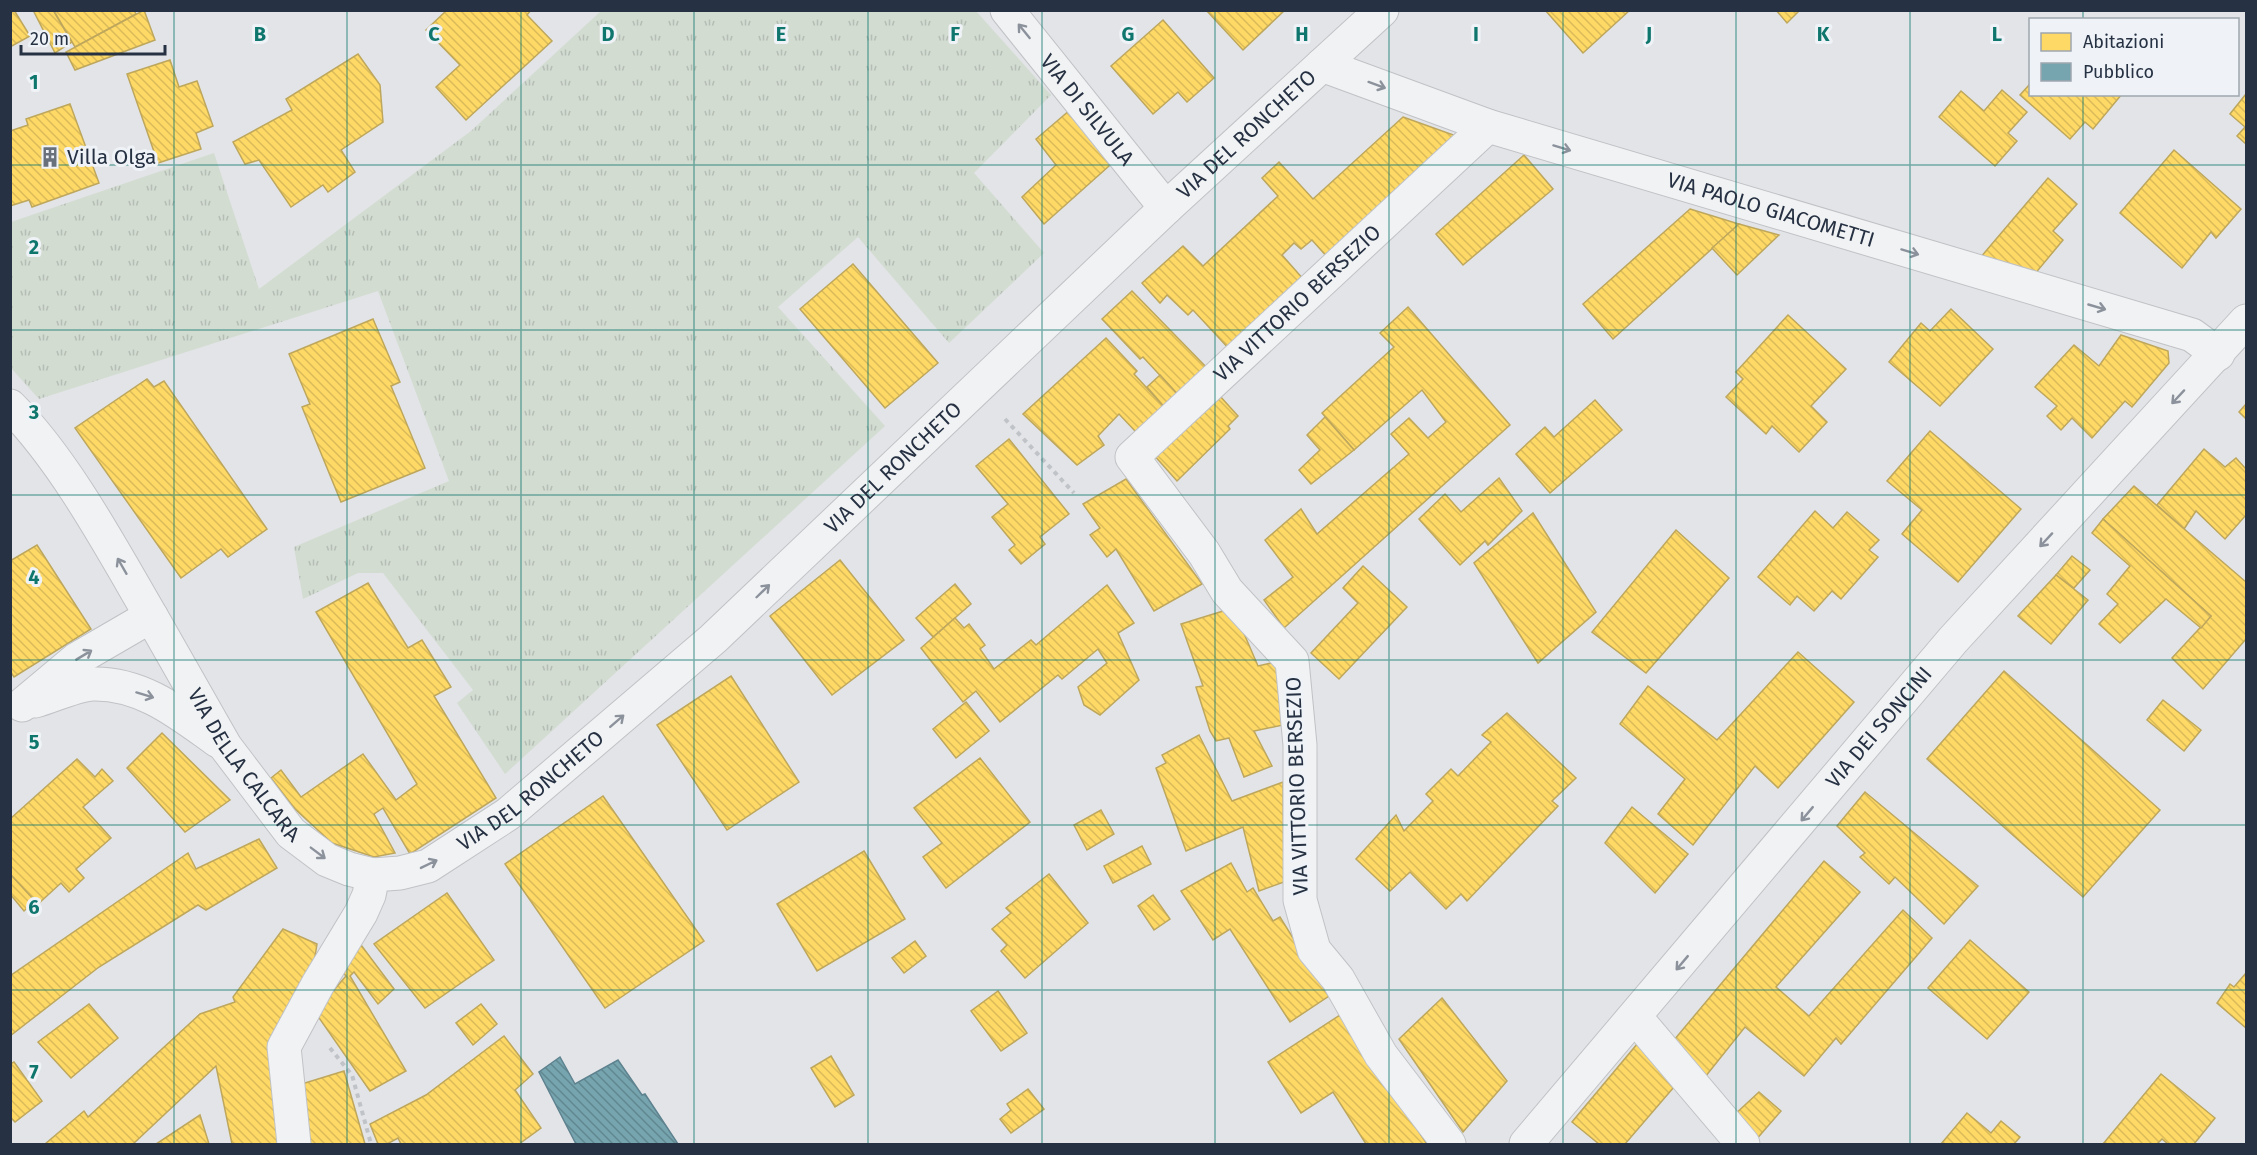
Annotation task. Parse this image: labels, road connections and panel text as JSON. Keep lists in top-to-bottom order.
{
  "streets": {
    "street": [
      "VIA DI SILVULA",
      "VIA DEL RONCHETO",
      "VIA PAOLO GIACOMETTI",
      "VIA VITTORIO BERSEZIO",
      "VIA DEI SONCINI",
      "VIA DELLA CALCARA"
    ]
  },
  "crossings": [
    ["VIA DI SILVULA", "VIA DEL RONCHETO"],
    ["VIA DEL RONCHETO", "VIA PAOLO GIACOMETTI"],
    ["VIA DEL RONCHETO", "VIA DELLA CALCARA"],
    ["VIA PAOLO GIACOMETTI", "VIA VITTORIO BERSEZIO"],
    ["VIA PAOLO GIACOMETTI", "VIA DEI SONCINI"]
  ],
  "one_way": [
    "VIA DI SILVULA",
    "VIA DEL RONCHETO",
    "VIA PAOLO GIACOMETTI",
    "VIA DEI SONCINI"
  ],
  "places": {
    "building": ["Villa Olga"]
  },
  "legend": ["Abitazioni", "Pubblico"],
  "scale_bar": "20 m",
  "grid": {
    "columns": [
      "B",
      "C",
      "D",
      "E",
      "F",
      "G",
      "H",
      "I",
      "J",
      "K",
      "L"
    ],
    "rows": [
      "1",
      "2",
      "3",
      "4",
      "5",
      "6",
      "7"
    ]
  }
}
